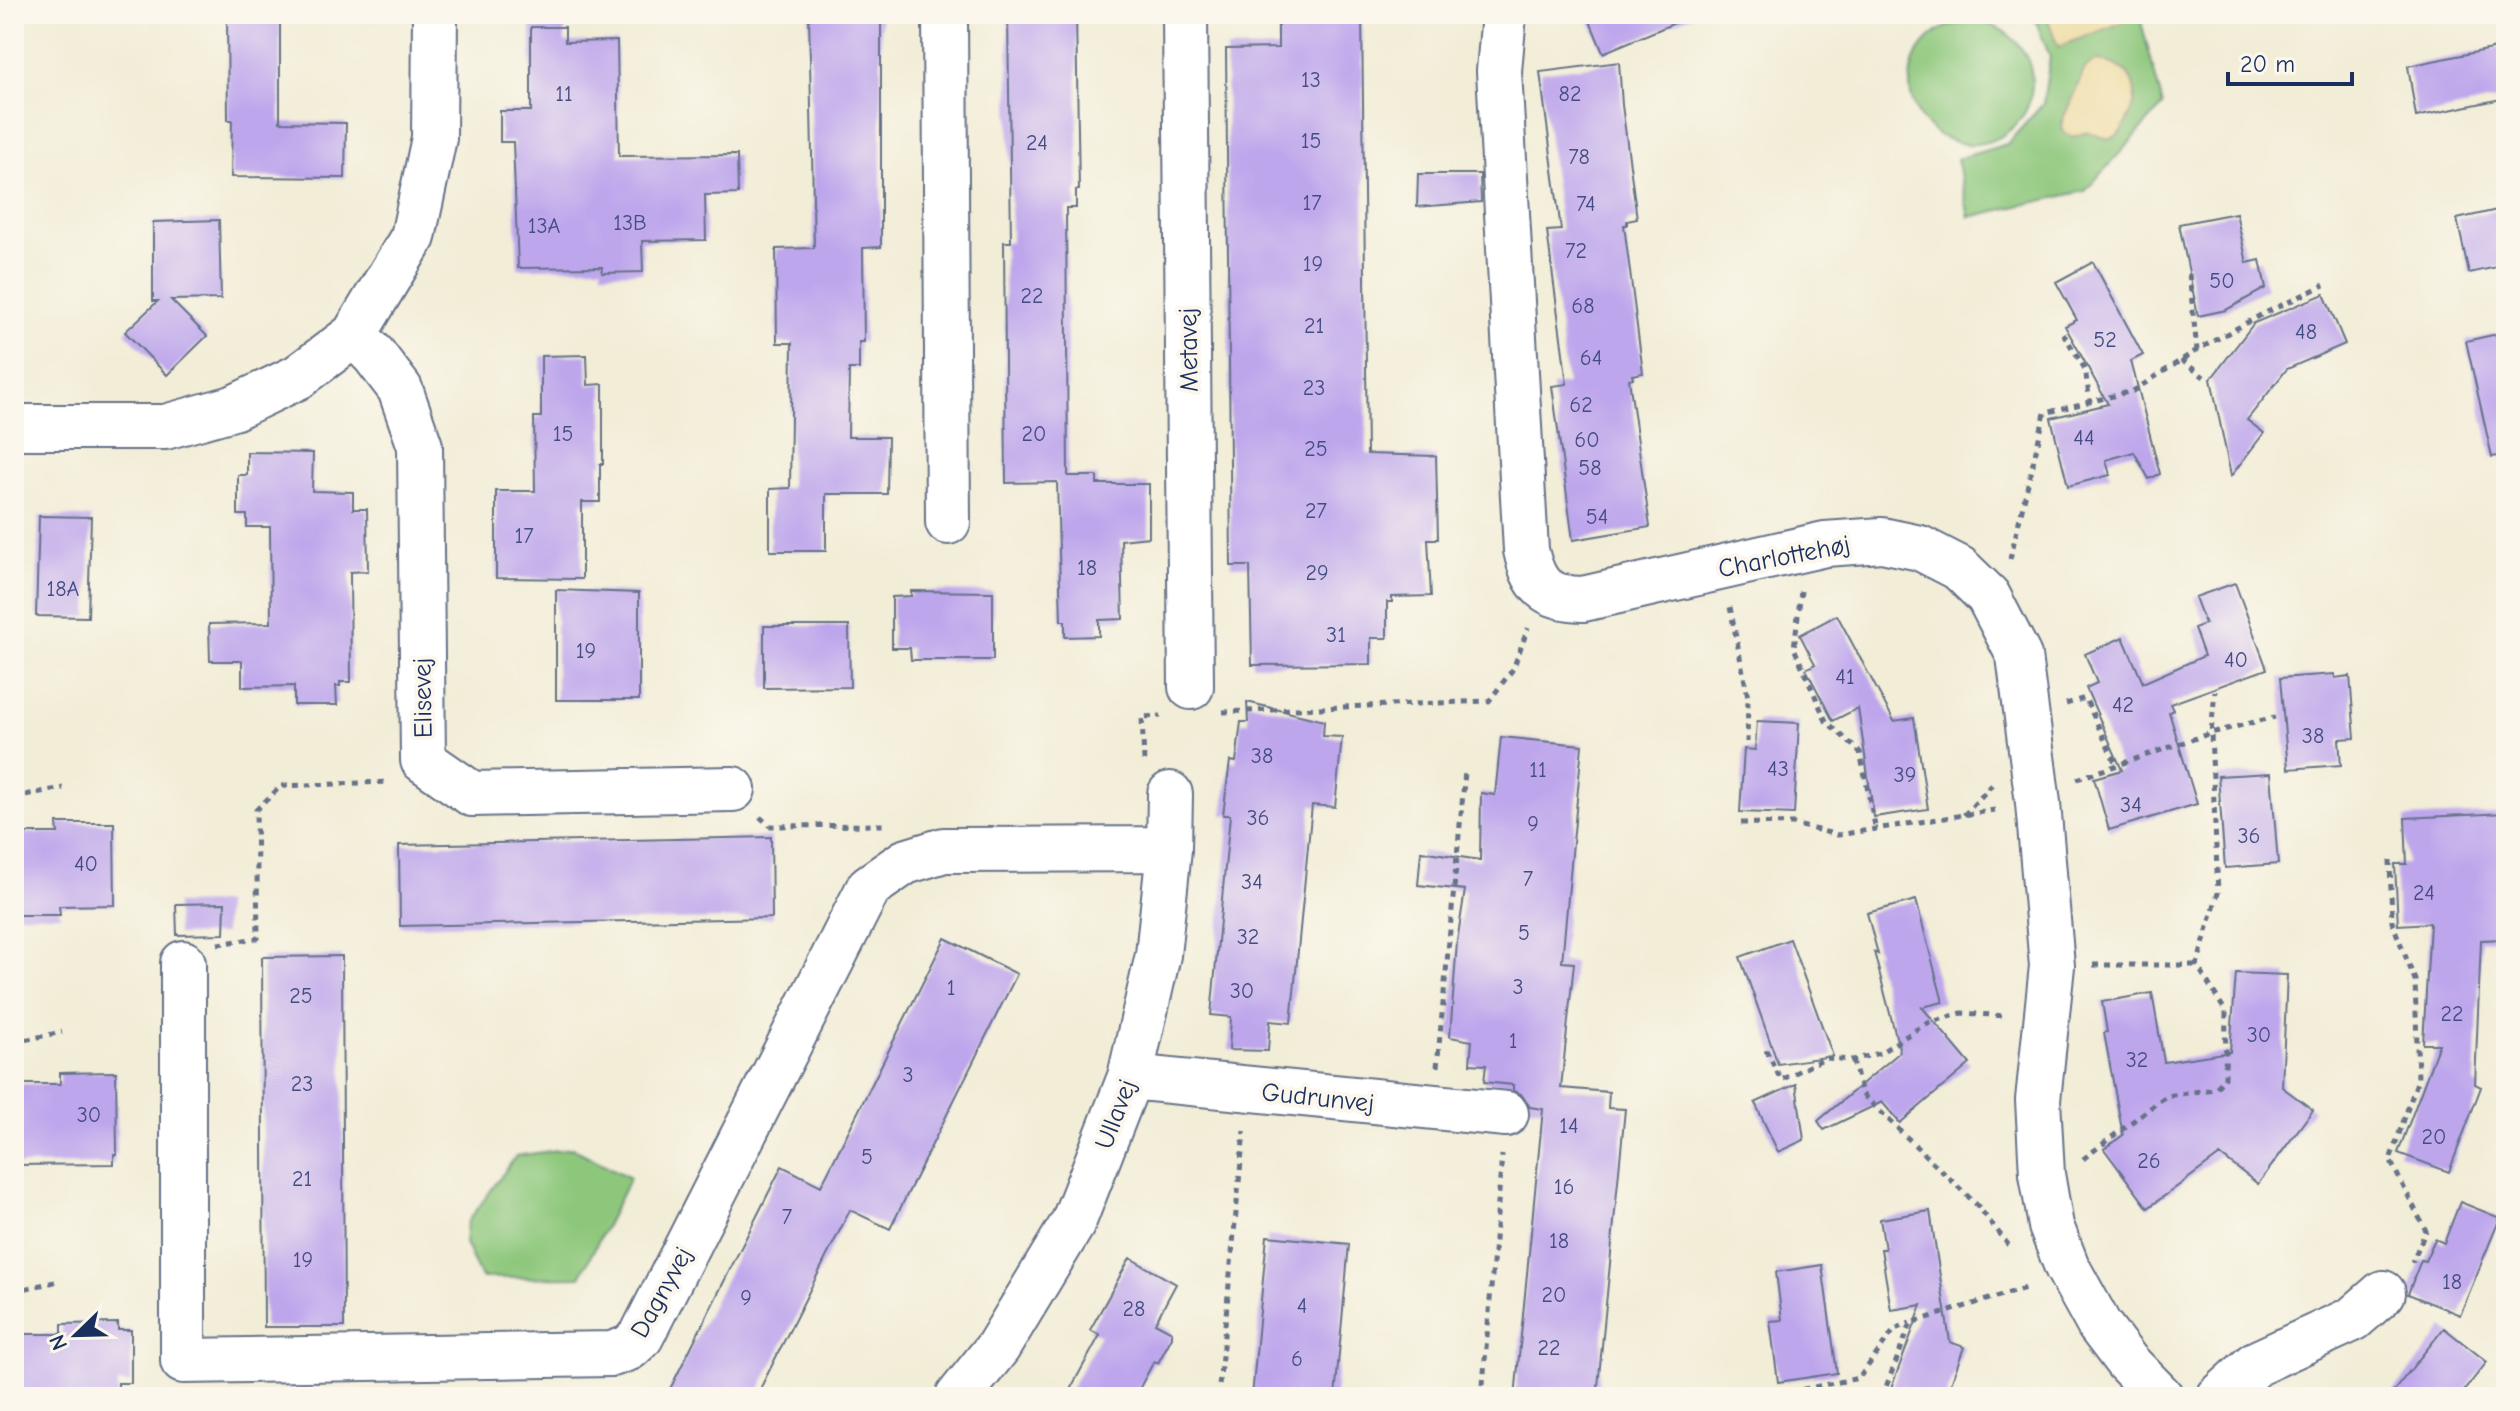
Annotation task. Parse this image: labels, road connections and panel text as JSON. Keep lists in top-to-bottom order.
{
  "streets": {
    "street": [
      "Metavej",
      "Charlottehøj",
      "Elisevej",
      "Gudrunvej",
      "Ullavej",
      "Dagnyvej"
    ]
  },
  "crossings": [
    ["Gudrunvej", "Ullavej"],
    ["Ullavej", "Dagnyvej"]
  ],
  "house_numbers": [
    "13",
    "11",
    "82",
    "15",
    "24",
    "78",
    "17",
    "74",
    "13B",
    "13A",
    "72",
    "19",
    "50",
    "22",
    "68",
    "21",
    "48",
    "52",
    "64",
    "23",
    "62",
    "15",
    "20",
    "44",
    "60",
    "25",
    "58",
    "27",
    "54",
    "17",
    "18",
    "29",
    "18A",
    "31",
    "19",
    "40",
    "41",
    "42",
    "38",
    "38",
    "43",
    "11",
    "39",
    "34",
    "36",
    "9",
    "36",
    "40",
    "7",
    "34",
    "24",
    "5",
    "32",
    "3",
    "1",
    "30",
    "25",
    "22",
    "30",
    "1",
    "32",
    "3",
    "23",
    "30",
    "14",
    "20",
    "5",
    "26",
    "21",
    "16",
    "7",
    "18",
    "19",
    "18",
    "20",
    "9",
    "4",
    "28",
    "22",
    "6"
  ],
  "scale_bar": "20 m",
  "north": "bottom left"
}
